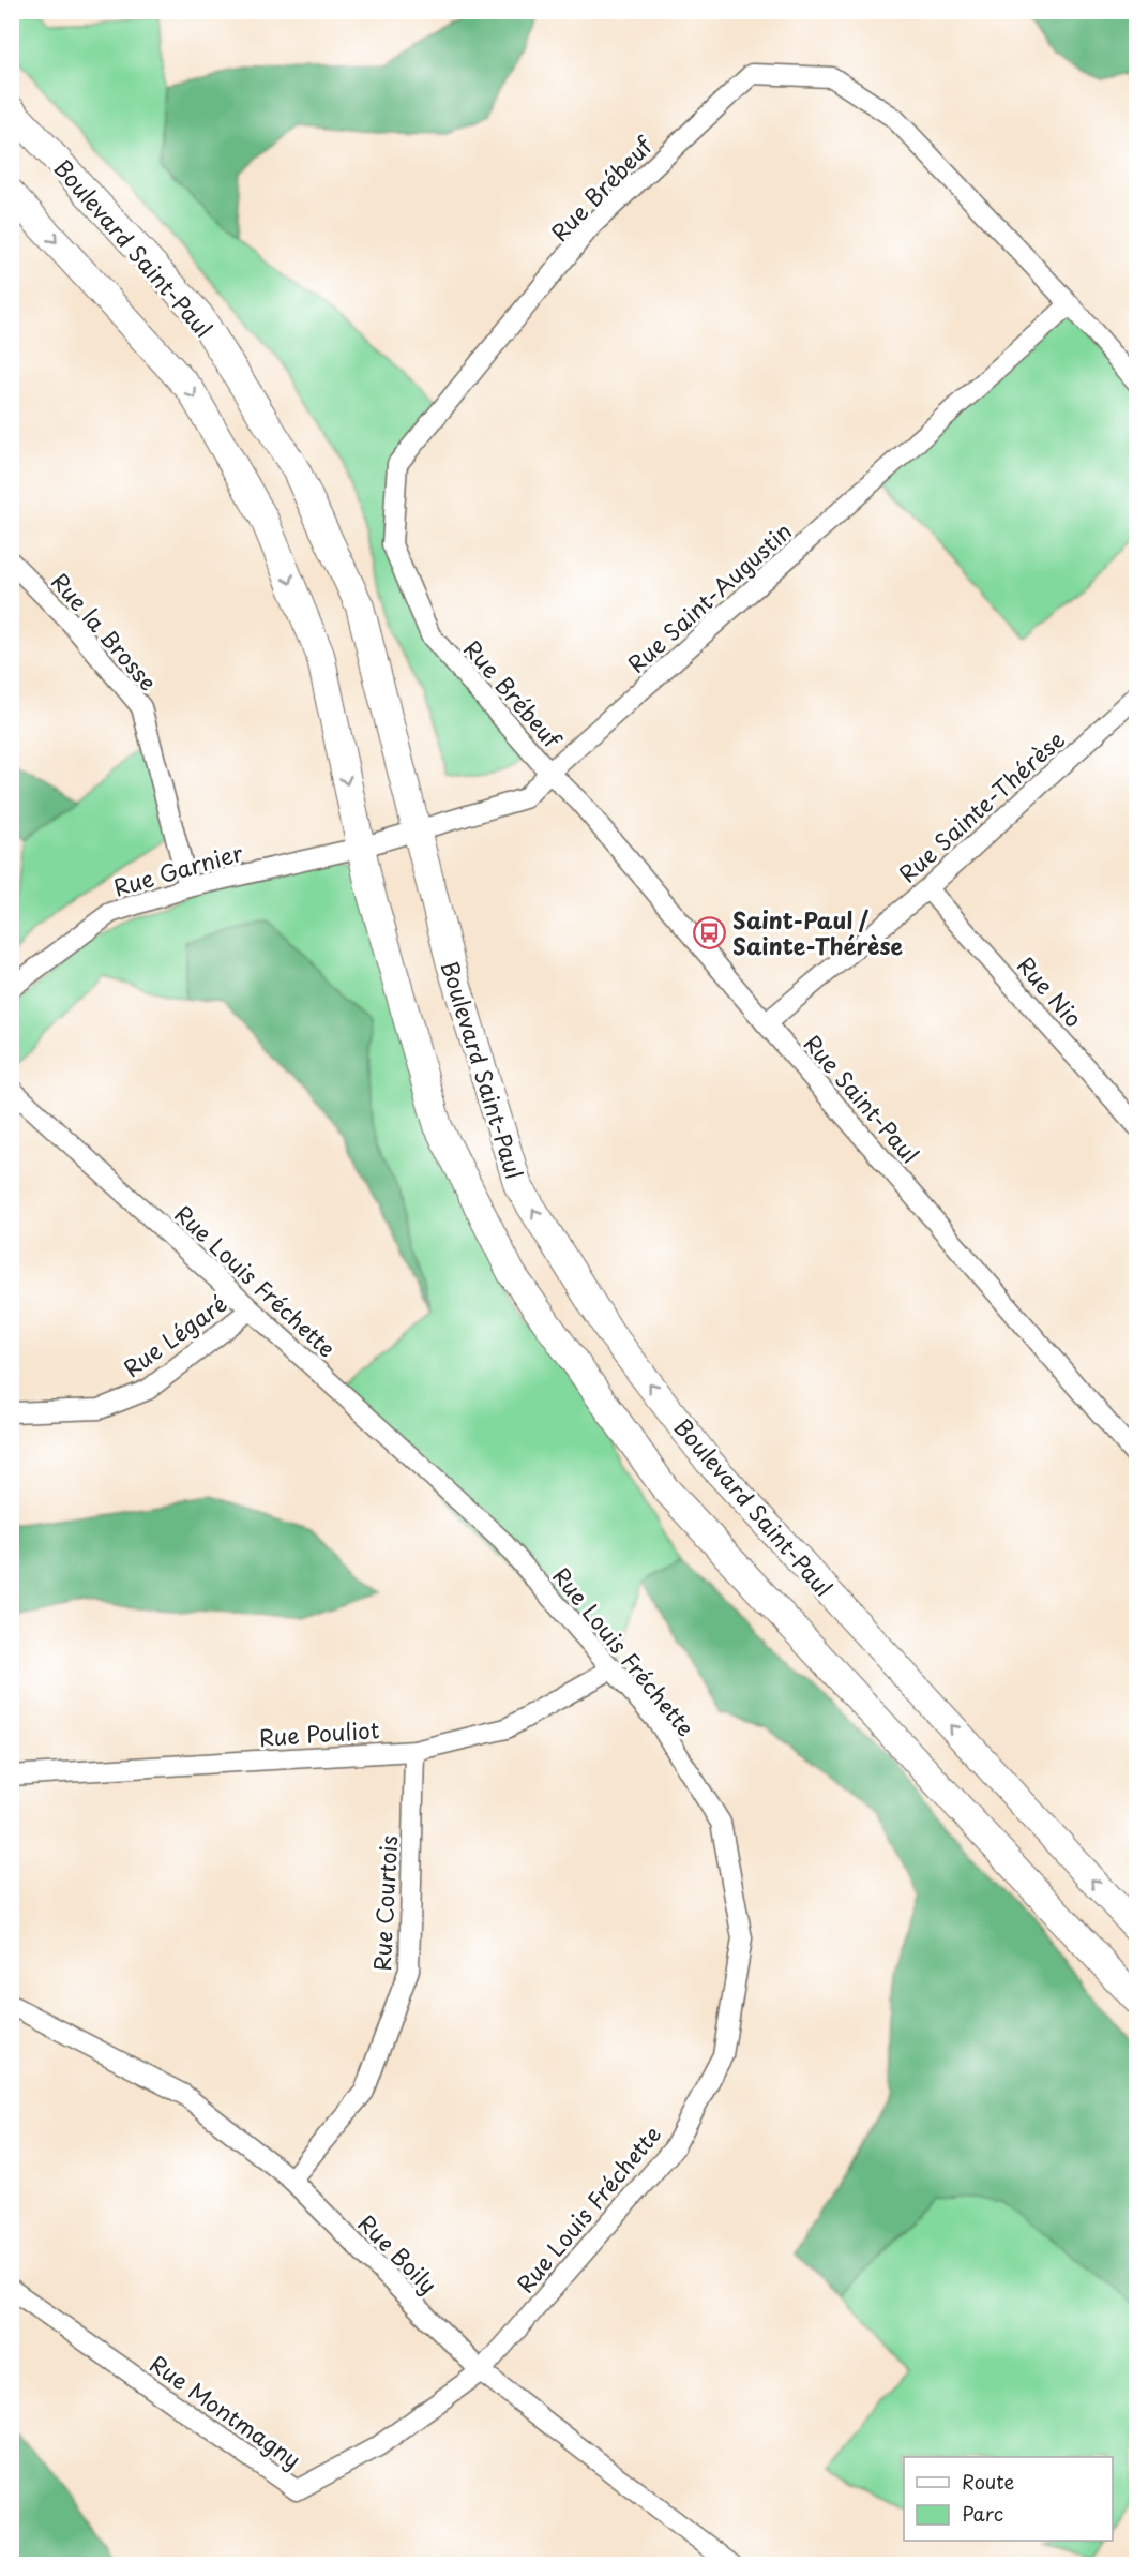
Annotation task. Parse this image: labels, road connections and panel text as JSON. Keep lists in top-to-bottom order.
{
  "streets": {
    "main road": ["Boulevard Saint-Paul"],
    "street": [
      "Rue Brébeuf",
      "Rue Saint-Augustin",
      "Rue la Brosse",
      "Rue Sainte-Thérèse",
      "Rue Garnier",
      "Rue Nio",
      "Rue Saint-Paul",
      "Rue Louis Fréchette",
      "Rue Légaré",
      "Rue Pouliot",
      "Rue Courtois",
      "Rue Boily",
      "Rue Montmagny"
    ]
  },
  "crossings": [
    ["Rue Brébeuf", "Rue Saint-Augustin"],
    ["Rue Brébeuf", "Rue Saint-Paul"],
    ["Boulevard Saint-Paul", "Rue Saint-Augustin"],
    ["Boulevard Saint-Paul", "Rue Garnier"],
    ["Rue Saint-Augustin", "Rue Garnier"],
    ["Rue Saint-Augustin", "Rue Saint-Paul"],
    ["Rue la Brosse", "Rue Garnier"],
    ["Rue Sainte-Thérèse", "Rue Nio"],
    ["Rue Sainte-Thérèse", "Rue Saint-Paul"],
    ["Rue Louis Fréchette", "Rue Légaré"],
    ["Rue Louis Fréchette", "Rue Pouliot"],
    ["Rue Louis Fréchette", "Rue Boily"],
    ["Rue Louis Fréchette", "Rue Montmagny"],
    ["Rue Pouliot", "Rue Courtois"],
    ["Rue Courtois", "Rue Boily"],
    ["Rue Boily", "Rue Montmagny"]
  ],
  "places": {
    "bus stop": ["Saint-Paul / Sainte-Thérèse"]
  },
  "legend": ["Route", "Parc"]
}
